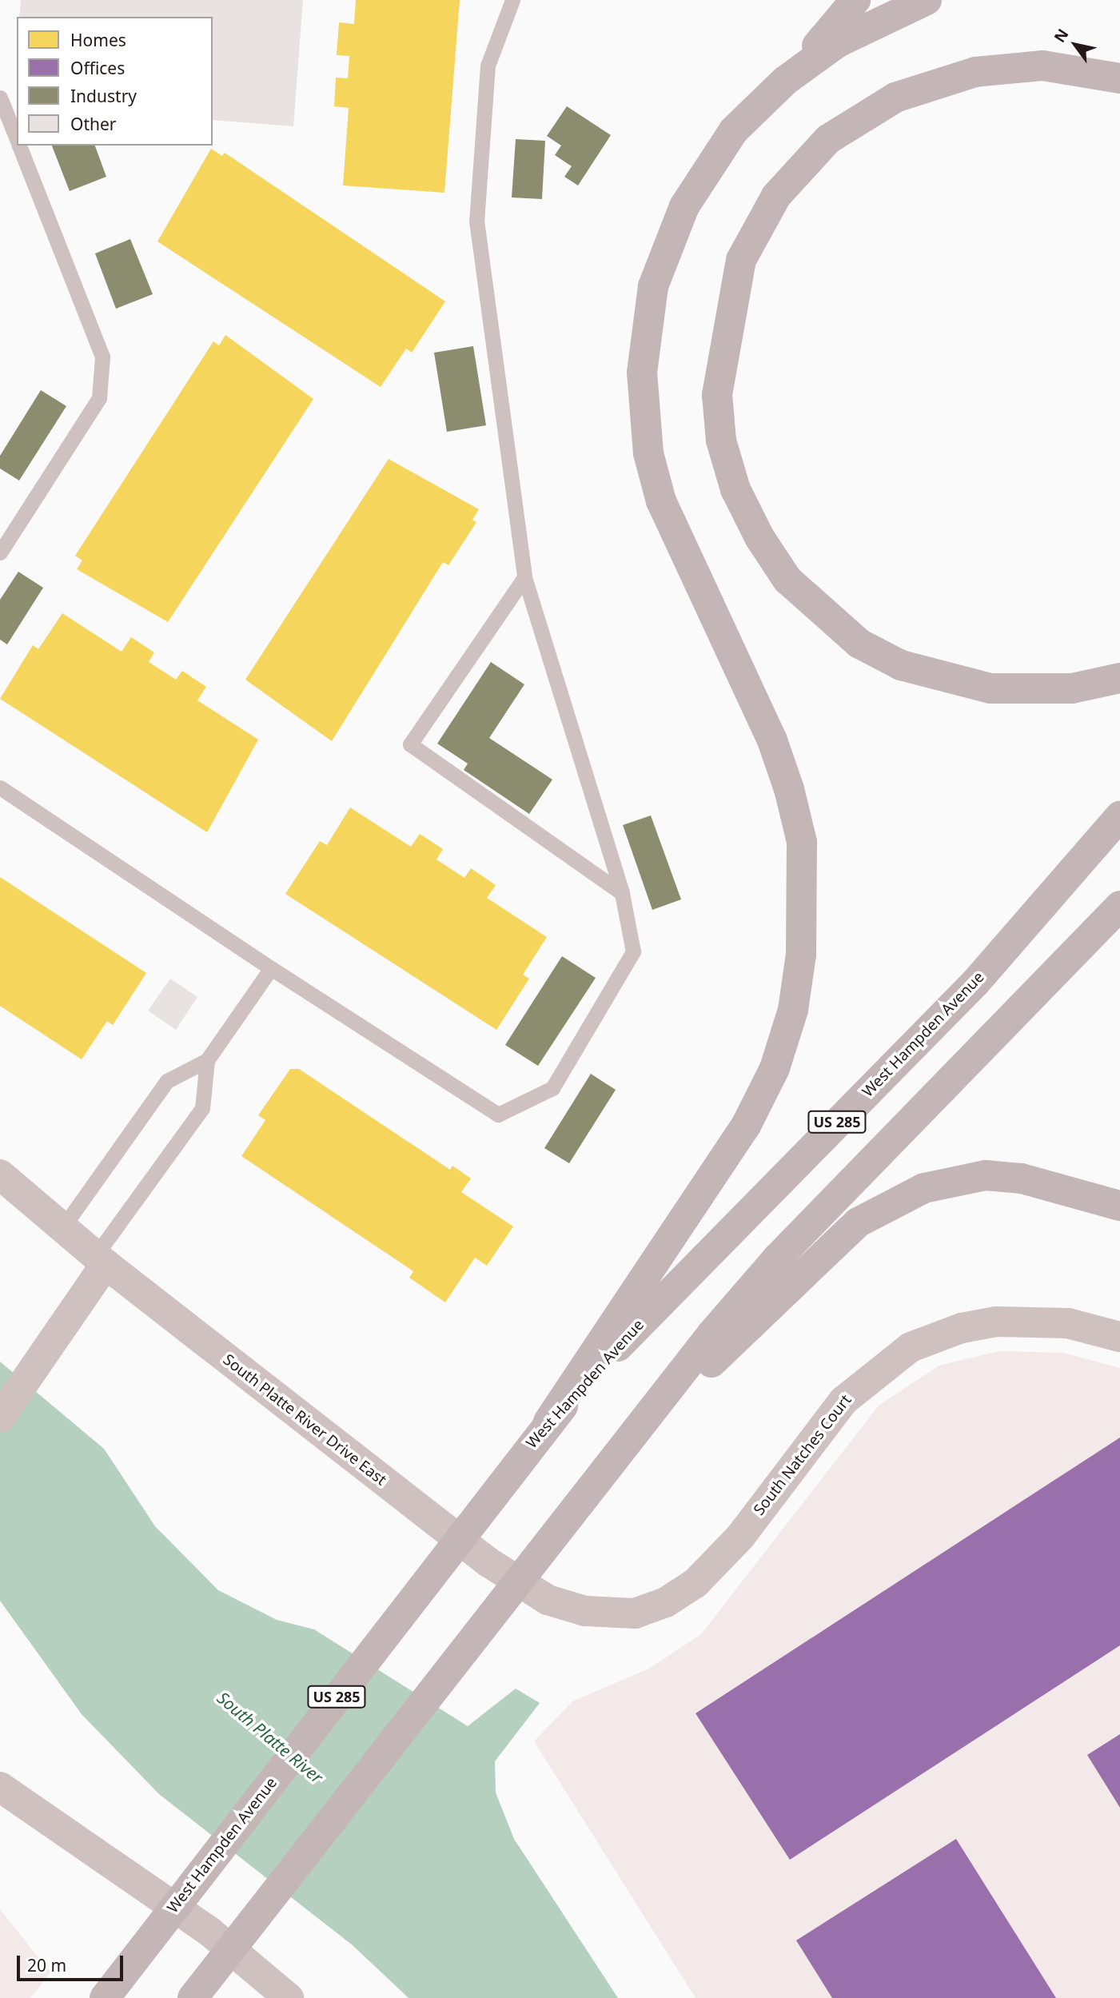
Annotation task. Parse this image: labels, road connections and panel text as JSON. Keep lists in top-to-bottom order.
{
  "streets": {
    "highway": ["West Hampden Avenue", "US 285"],
    "street": ["South Platte River Drive East", "South Natches Court"]
  },
  "crossings": [
    ["South Platte River Drive East", "South Natches Court"]
  ],
  "water": ["South Platte River"],
  "legend": [
    "Homes",
    "Offices",
    "Industry",
    "Other"
  ],
  "scale_bar": "20 m",
  "north": "top left"
}
